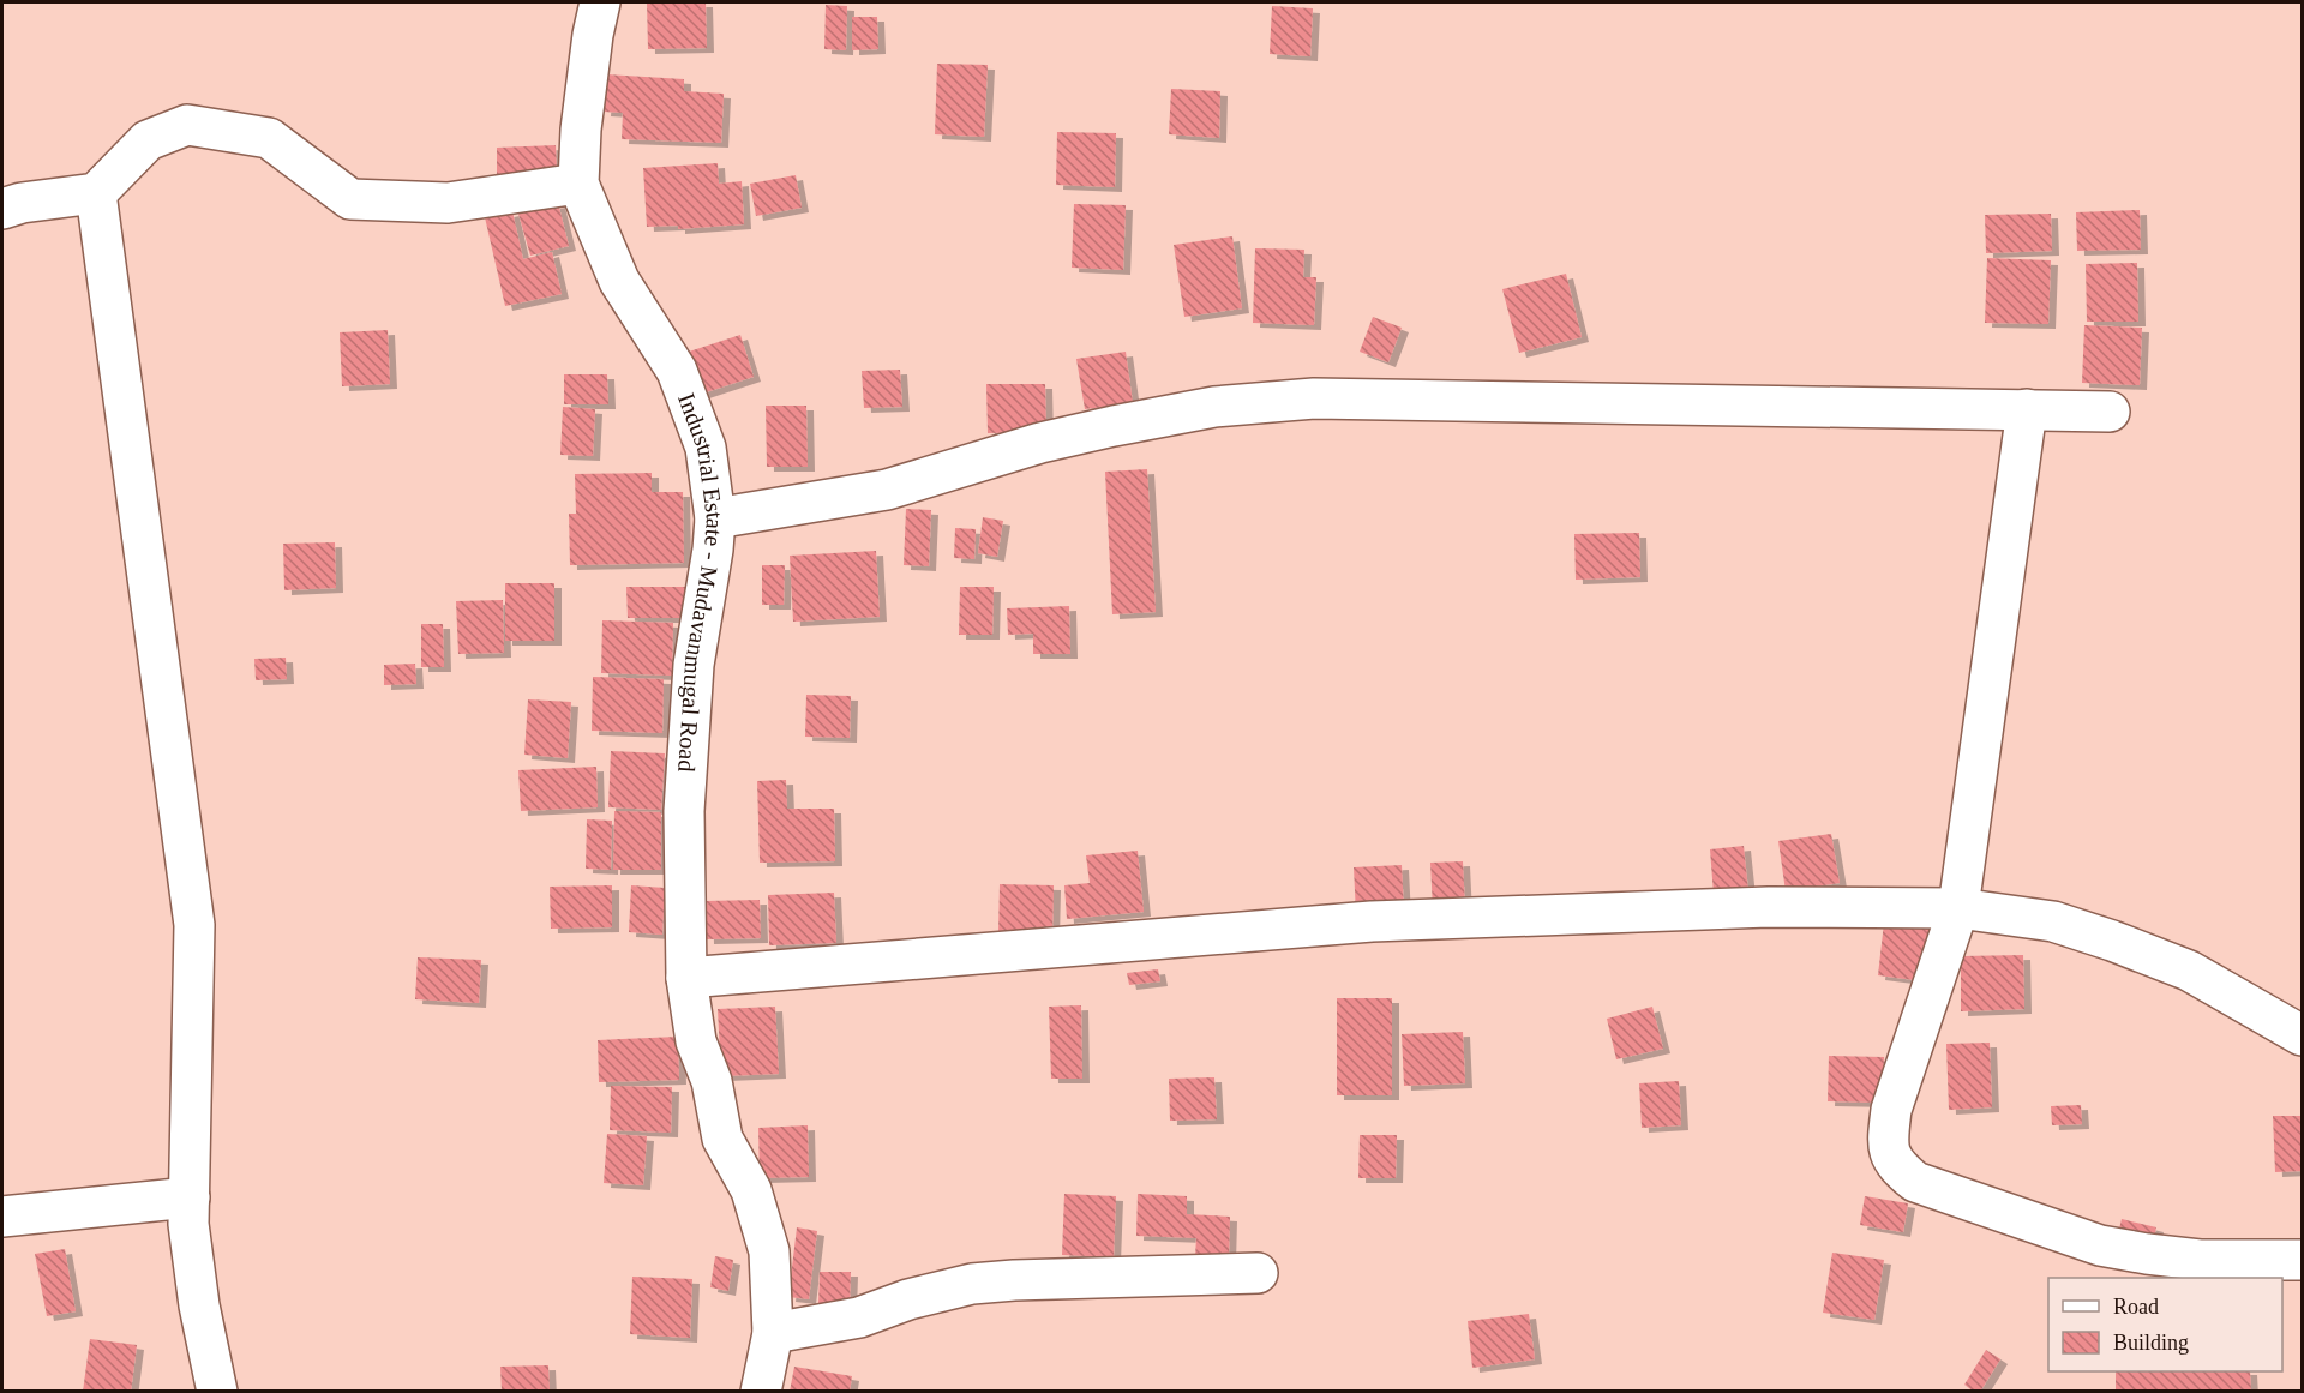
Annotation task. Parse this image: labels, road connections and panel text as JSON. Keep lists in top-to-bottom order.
{
  "streets": {
    "street": ["Industrial Estate - Mudavanmugal Road"]
  },
  "legend": ["Road", "Building"]
}
